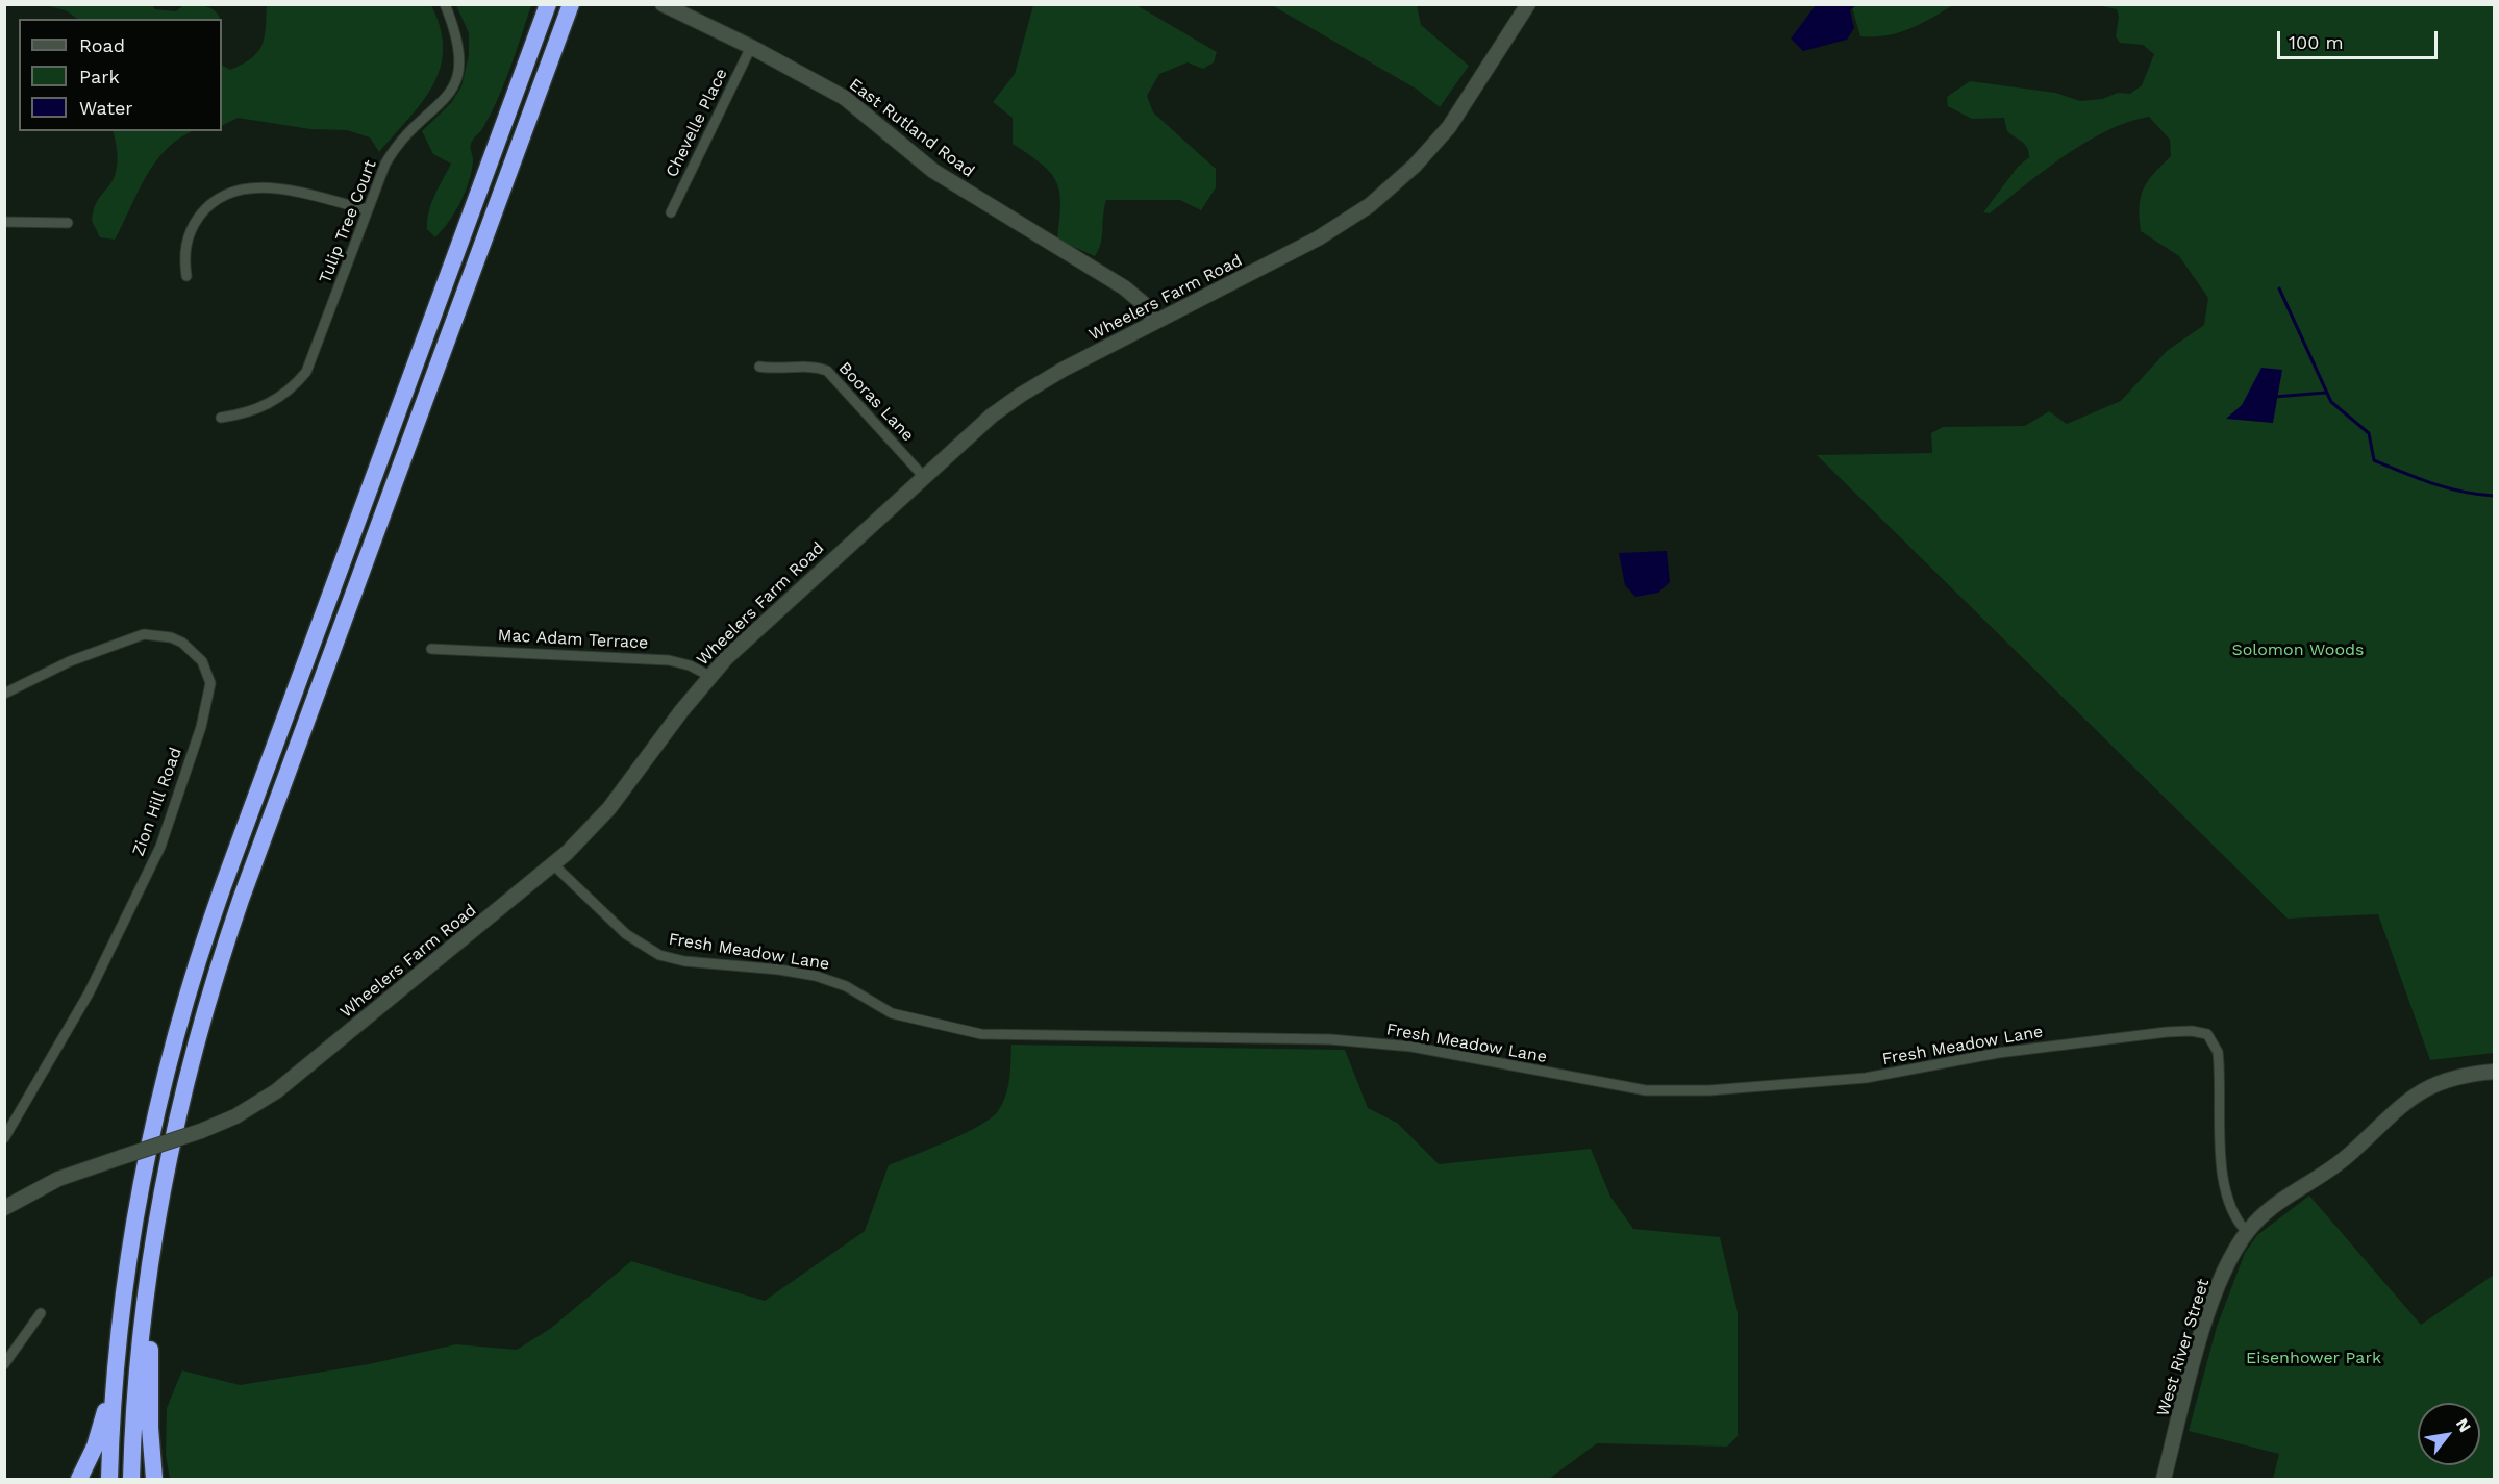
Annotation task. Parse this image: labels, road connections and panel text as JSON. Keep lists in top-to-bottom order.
{
  "streets": {
    "main road": ["East Rutland Road", "Wheelers Farm Road", "West River Street"],
    "street": [
      "Chevelle Place",
      "Tulip Tree Court",
      "Booras Lane",
      "Mac Adam Terrace",
      "Zion Hill Road",
      "Fresh Meadow Lane"
    ]
  },
  "crossings": [
    ["Chevelle Place", "East Rutland Road"],
    ["East Rutland Road", "Wheelers Farm Road"],
    ["Wheelers Farm Road", "Booras Lane"],
    ["Wheelers Farm Road", "Mac Adam Terrace"],
    ["Wheelers Farm Road", "Fresh Meadow Lane"],
    ["Fresh Meadow Lane", "West River Street"]
  ],
  "parks": ["Solomon Woods", "Eisenhower Park"],
  "legend": ["Road", "Park", "Water"],
  "scale_bar": "100 m",
  "north": "top right"
}
